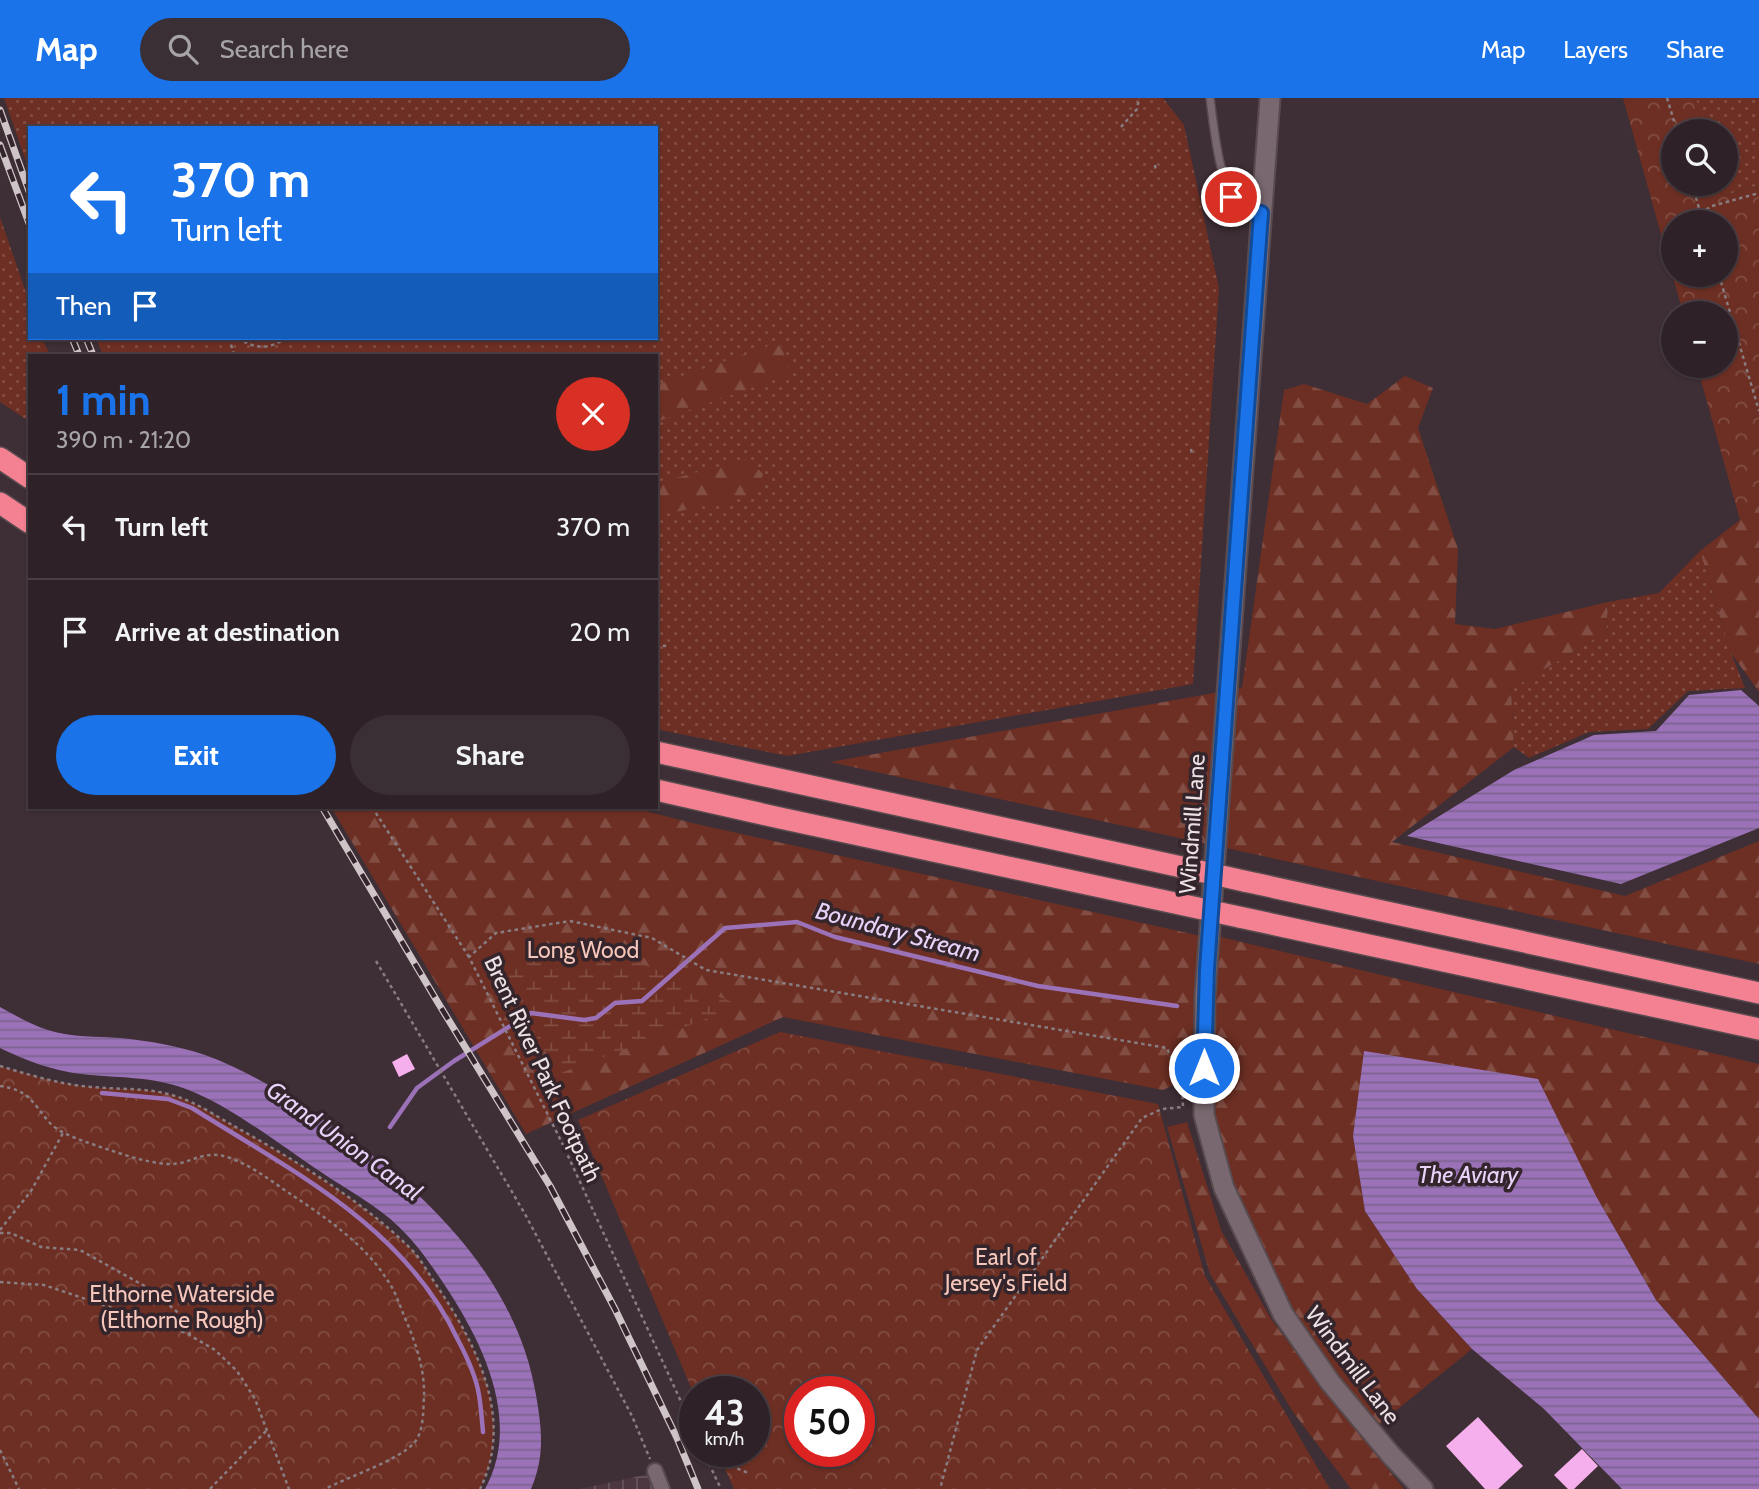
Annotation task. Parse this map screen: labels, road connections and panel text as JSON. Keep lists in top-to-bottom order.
{
  "streets": {
    "main road": ["Windmill Lane"],
    "path": ["Brent River Park Footpath"]
  },
  "water": ["Boundary Stream", "Grand Union Canal", "The Aviary"],
  "parks": ["Long Wood", "Earl of Jersey's Field", "Elthorne Waterside (Elthorne Rough)"],
  "page": {
    "header": "Map",
    "search": "Search here",
    "nav": ["Map", "Layers", "Share"],
    "map_buttons": ["+", "−"],
    "turn": ["370 m", "Turn left"],
    "then": "Then",
    "heading": ["1 min", "390 m · 21:20"],
    "list": [
      {
        "name": "Turn left",
        "value": "370 m"
      },
      {
        "name": "Arrive at destination",
        "value": "20 m"
      }
    ],
    "buttons": ["Exit", "Share"],
    "speed": "43 km/h",
    "limit": "50"
  }
}
